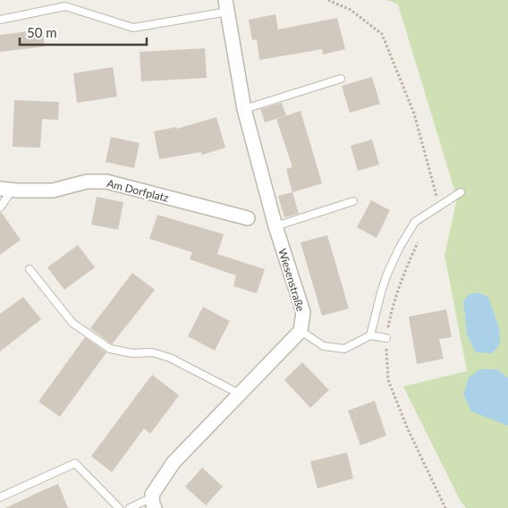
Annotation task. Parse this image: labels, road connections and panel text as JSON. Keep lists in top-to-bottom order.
{
  "streets": {
    "street": ["Am Dorfplatz", "Wiesenstraße"]
  },
  "scale_bar": "50 m"
}
